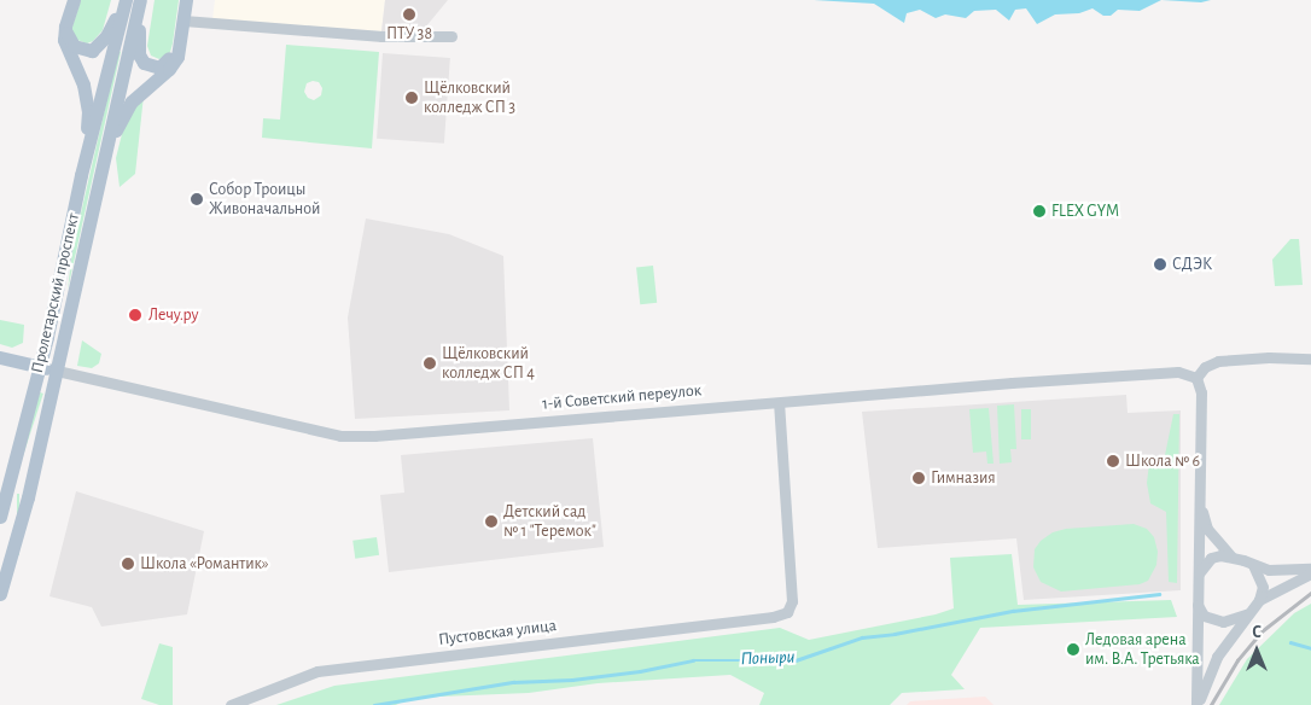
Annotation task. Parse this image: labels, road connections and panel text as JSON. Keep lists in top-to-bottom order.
{
  "streets": {
    "main road": ["Пролетарский проспект"],
    "street": ["1-й Советский переулок", "Пустовская улица"]
  },
  "crossings": [
    ["Пролетарский проспект", "1-й Советский переулок"],
    ["1-й Советский переулок", "Пустовская улица"]
  ],
  "water": ["Поныри"],
  "places": [
    "ПТУ 38",
    "Щёлковский колледж СП 3",
    "Собор Троицы Живоначальной",
    "FLEX GYM",
    "СДЭК",
    "Лечу.ру",
    "Щёлковский колледж СП 4",
    "Школа № 6",
    "Гимназия",
    "Детский сад № 1 \"Теремок\"",
    "Школа «Романтик»",
    "Ледовая арена им. В.А. Третьяка"
  ],
  "north": "top"
}
